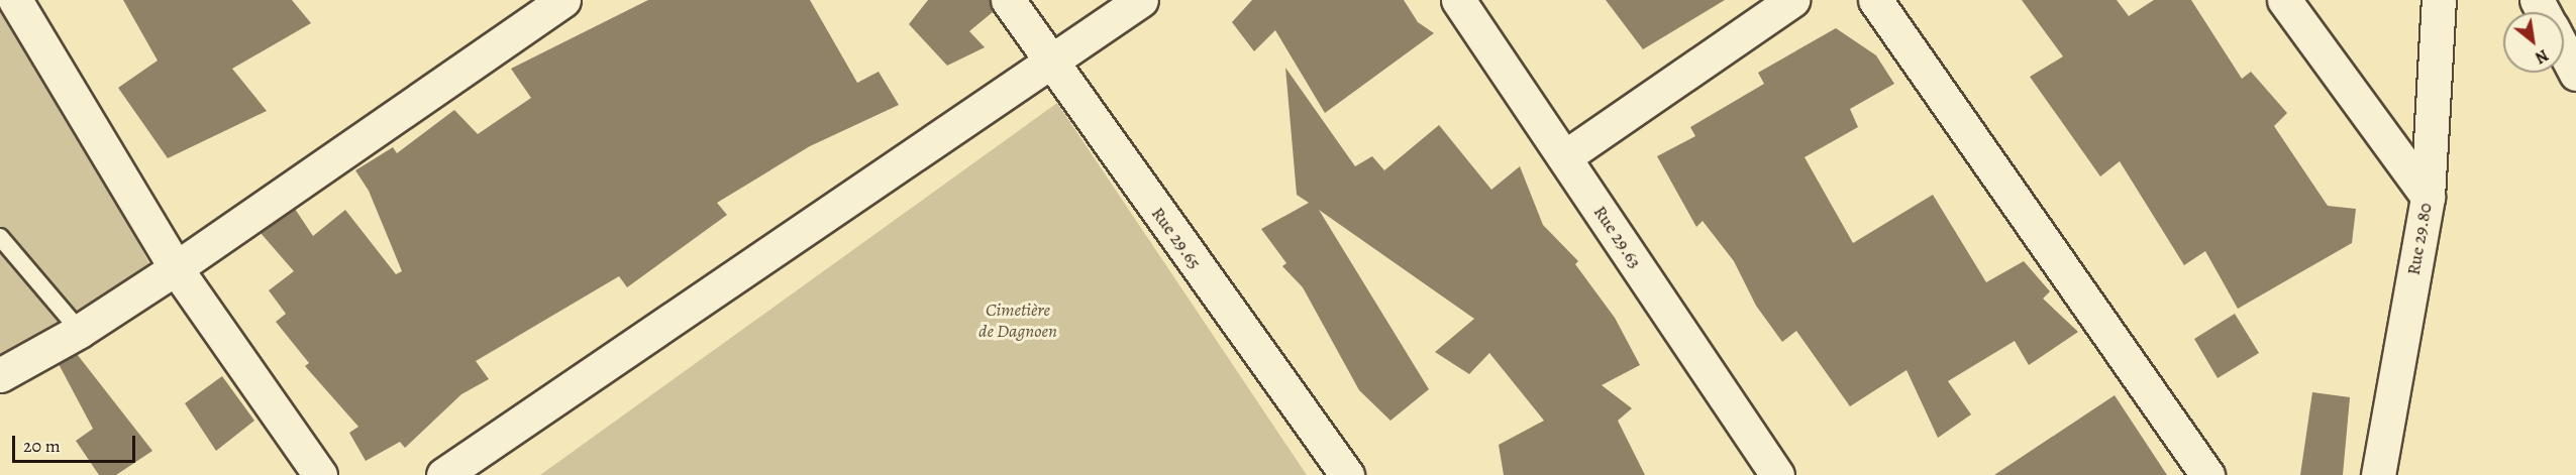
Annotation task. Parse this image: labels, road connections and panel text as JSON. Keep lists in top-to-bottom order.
{
  "streets": {
    "street": ["Rue 29.63", "Rue 29.65", "Rue 29.80"]
  },
  "parks": ["Cimetière de Dagnoen"],
  "scale_bar": "20 m",
  "north": "bottom right"
}
